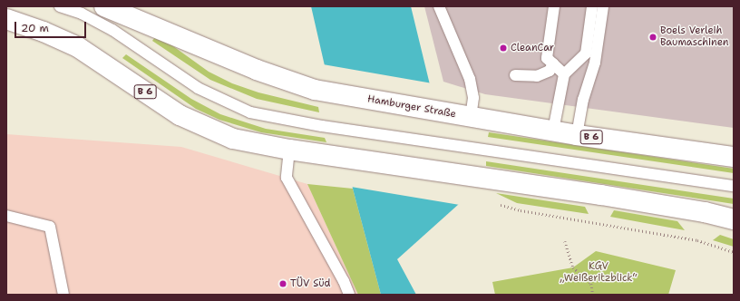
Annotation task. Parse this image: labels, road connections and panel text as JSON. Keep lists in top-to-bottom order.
{
  "streets": {
    "main road": ["B 6", "Hamburger Straße"]
  },
  "parks": ["KGV „Weißeritzblick“"],
  "places": ["Boels Verleih Baumaschinen", "CleanCar", "TÜV Süd"],
  "scale_bar": "20 m"
}
